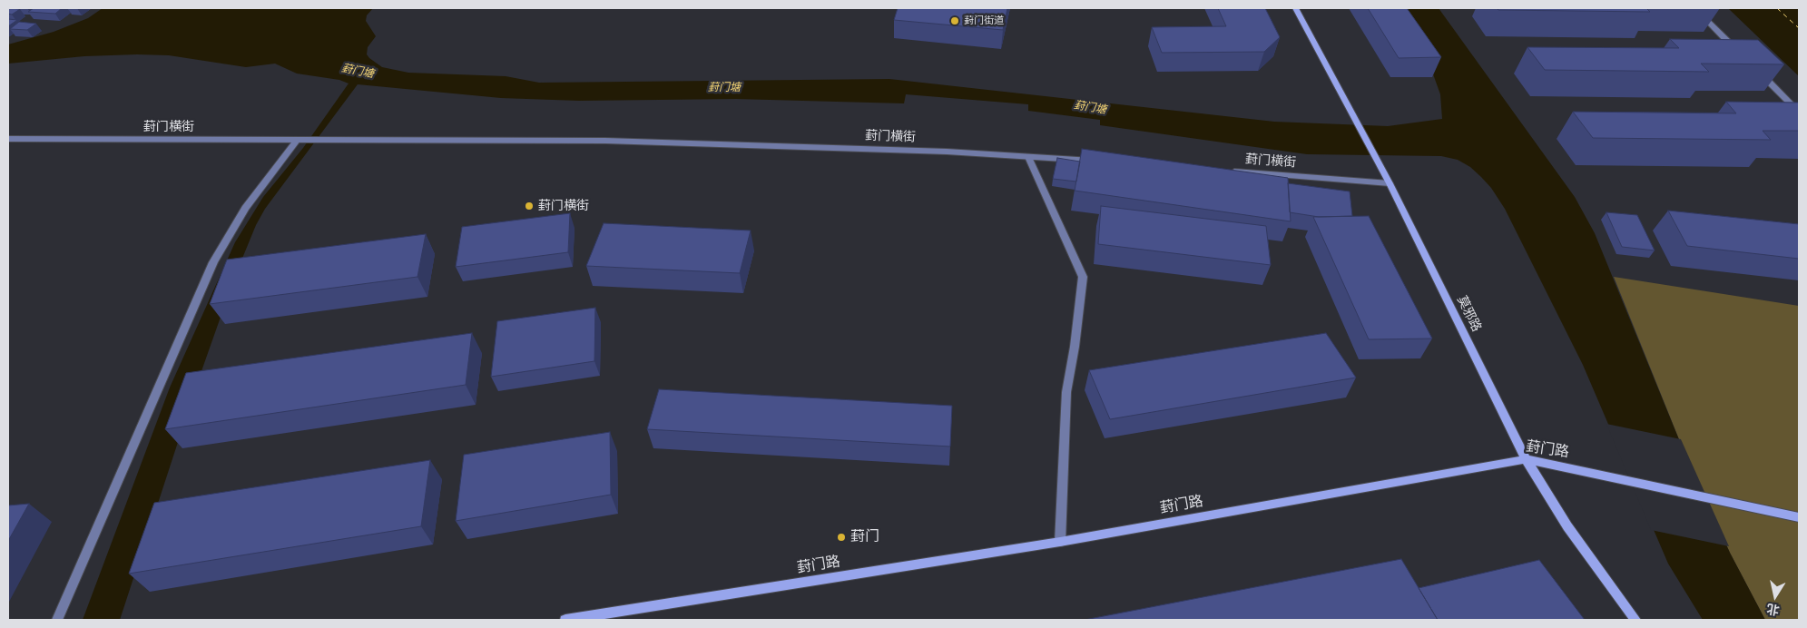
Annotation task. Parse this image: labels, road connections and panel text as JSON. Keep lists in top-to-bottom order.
{
  "streets": {
    "main road": ["莫邪路", "葑门路"],
    "street": ["葑门横街"]
  },
  "crossings": [
    ["葑门横街", "莫邪路"],
    ["莫邪路", "葑门路"]
  ],
  "water": ["葑门塘"],
  "places": ["葑门街道", "葑门横街", "葑门"],
  "north": "bottom"
}
